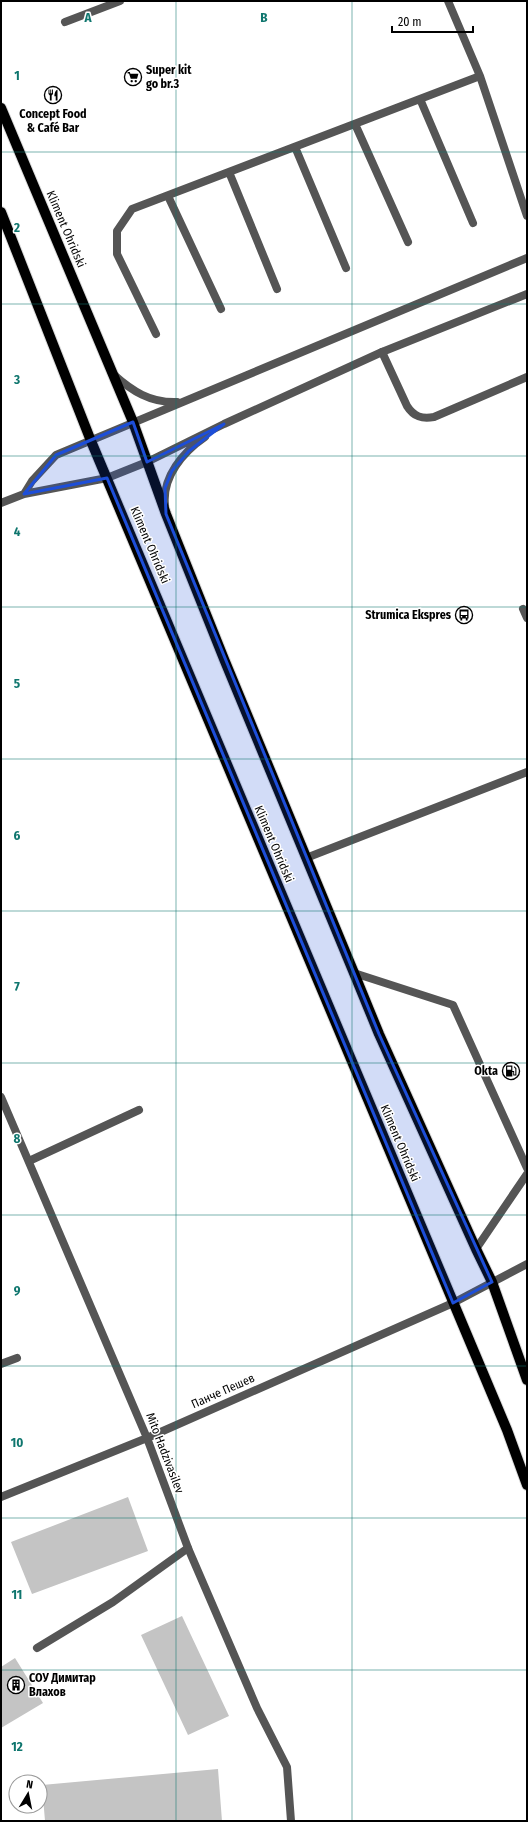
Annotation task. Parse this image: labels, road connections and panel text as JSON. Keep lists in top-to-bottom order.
{
  "streets": {
    "main road": ["Kliment Ohridski"],
    "street": ["Панче Пешев", "Mito Hadzivasilev"]
  },
  "crossings": [
    ["Kliment Ohridski", "Панче Пешев"],
    ["Панче Пешев", "Mito Hadzivasilev"]
  ],
  "places": {
    "supermarket": ["Super kit go br.3"],
    "restaurant": ["Concept Food & Café Bar"],
    "bus stop": ["Strumica Ekspres"],
    "fuel station": ["Okta"],
    "building": ["СОУ Димитар Влахов"]
  },
  "scale_bar": "20 m",
  "north": "top",
  "grid": {
    "columns": ["A", "B"],
    "rows": [
      "1",
      "2",
      "3",
      "4",
      "5",
      "6",
      "7",
      "8",
      "9",
      "10",
      "11",
      "12"
    ]
  }
}
